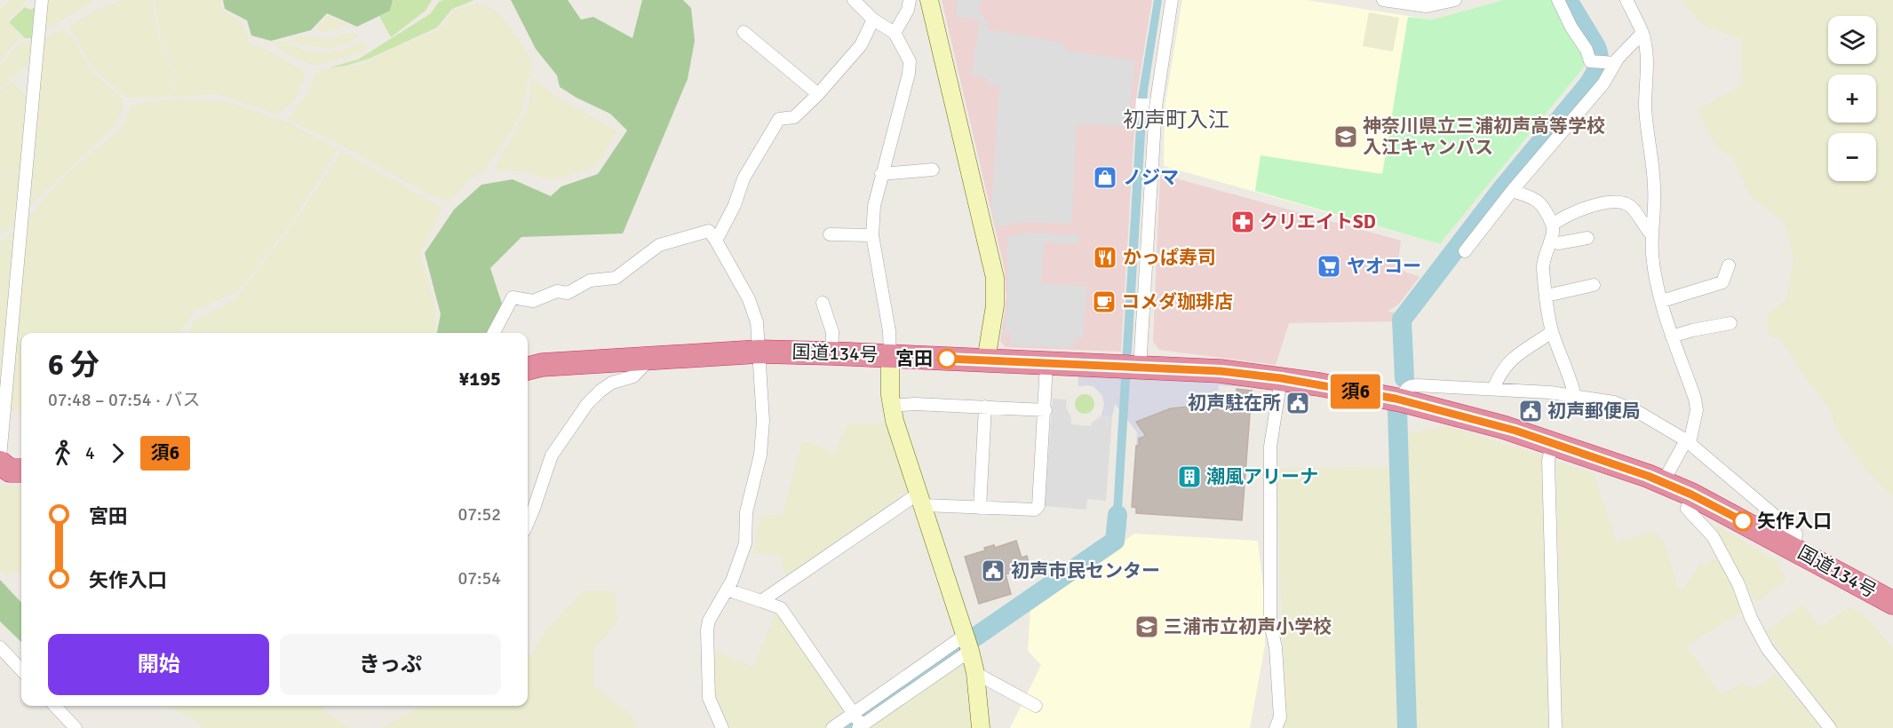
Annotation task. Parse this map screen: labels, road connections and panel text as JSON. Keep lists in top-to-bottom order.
{
  "streets": {
    "highway": ["国道134号"]
  },
  "districts": ["初声町入江"],
  "places": {
    "school or university": ["神奈川県立三浦初声高等学校 入江キャンパス", "三浦市立初声小学校"],
    "shop": ["ノジマ"],
    "pharmacy": ["クリエイトSD"],
    "restaurant": ["かっぱ寿司"],
    "supermarket": ["ヤオコー"],
    "cafe": ["コメダ珈琲店"],
    "other": ["宮田", "矢作入口"],
    "public building": ["初声駐在所", "初声郵便局", "初声市民センター"],
    "building": ["潮風アリーナ"]
  },
  "lines": ["bus line 須6"],
  "page": {
    "on_map": "須6",
    "map_buttons": ["+", "−"],
    "heading": ["6 分", "07:48 – 07:54 · バス", "¥195"],
    "legs": ["4", "須6"],
    "list": [
      {
        "name": "宮田",
        "value": "07:52"
      },
      {
        "name": "矢作入口",
        "value": "07:54"
      }
    ],
    "buttons": ["開始", "きっぷ"]
  }
}
